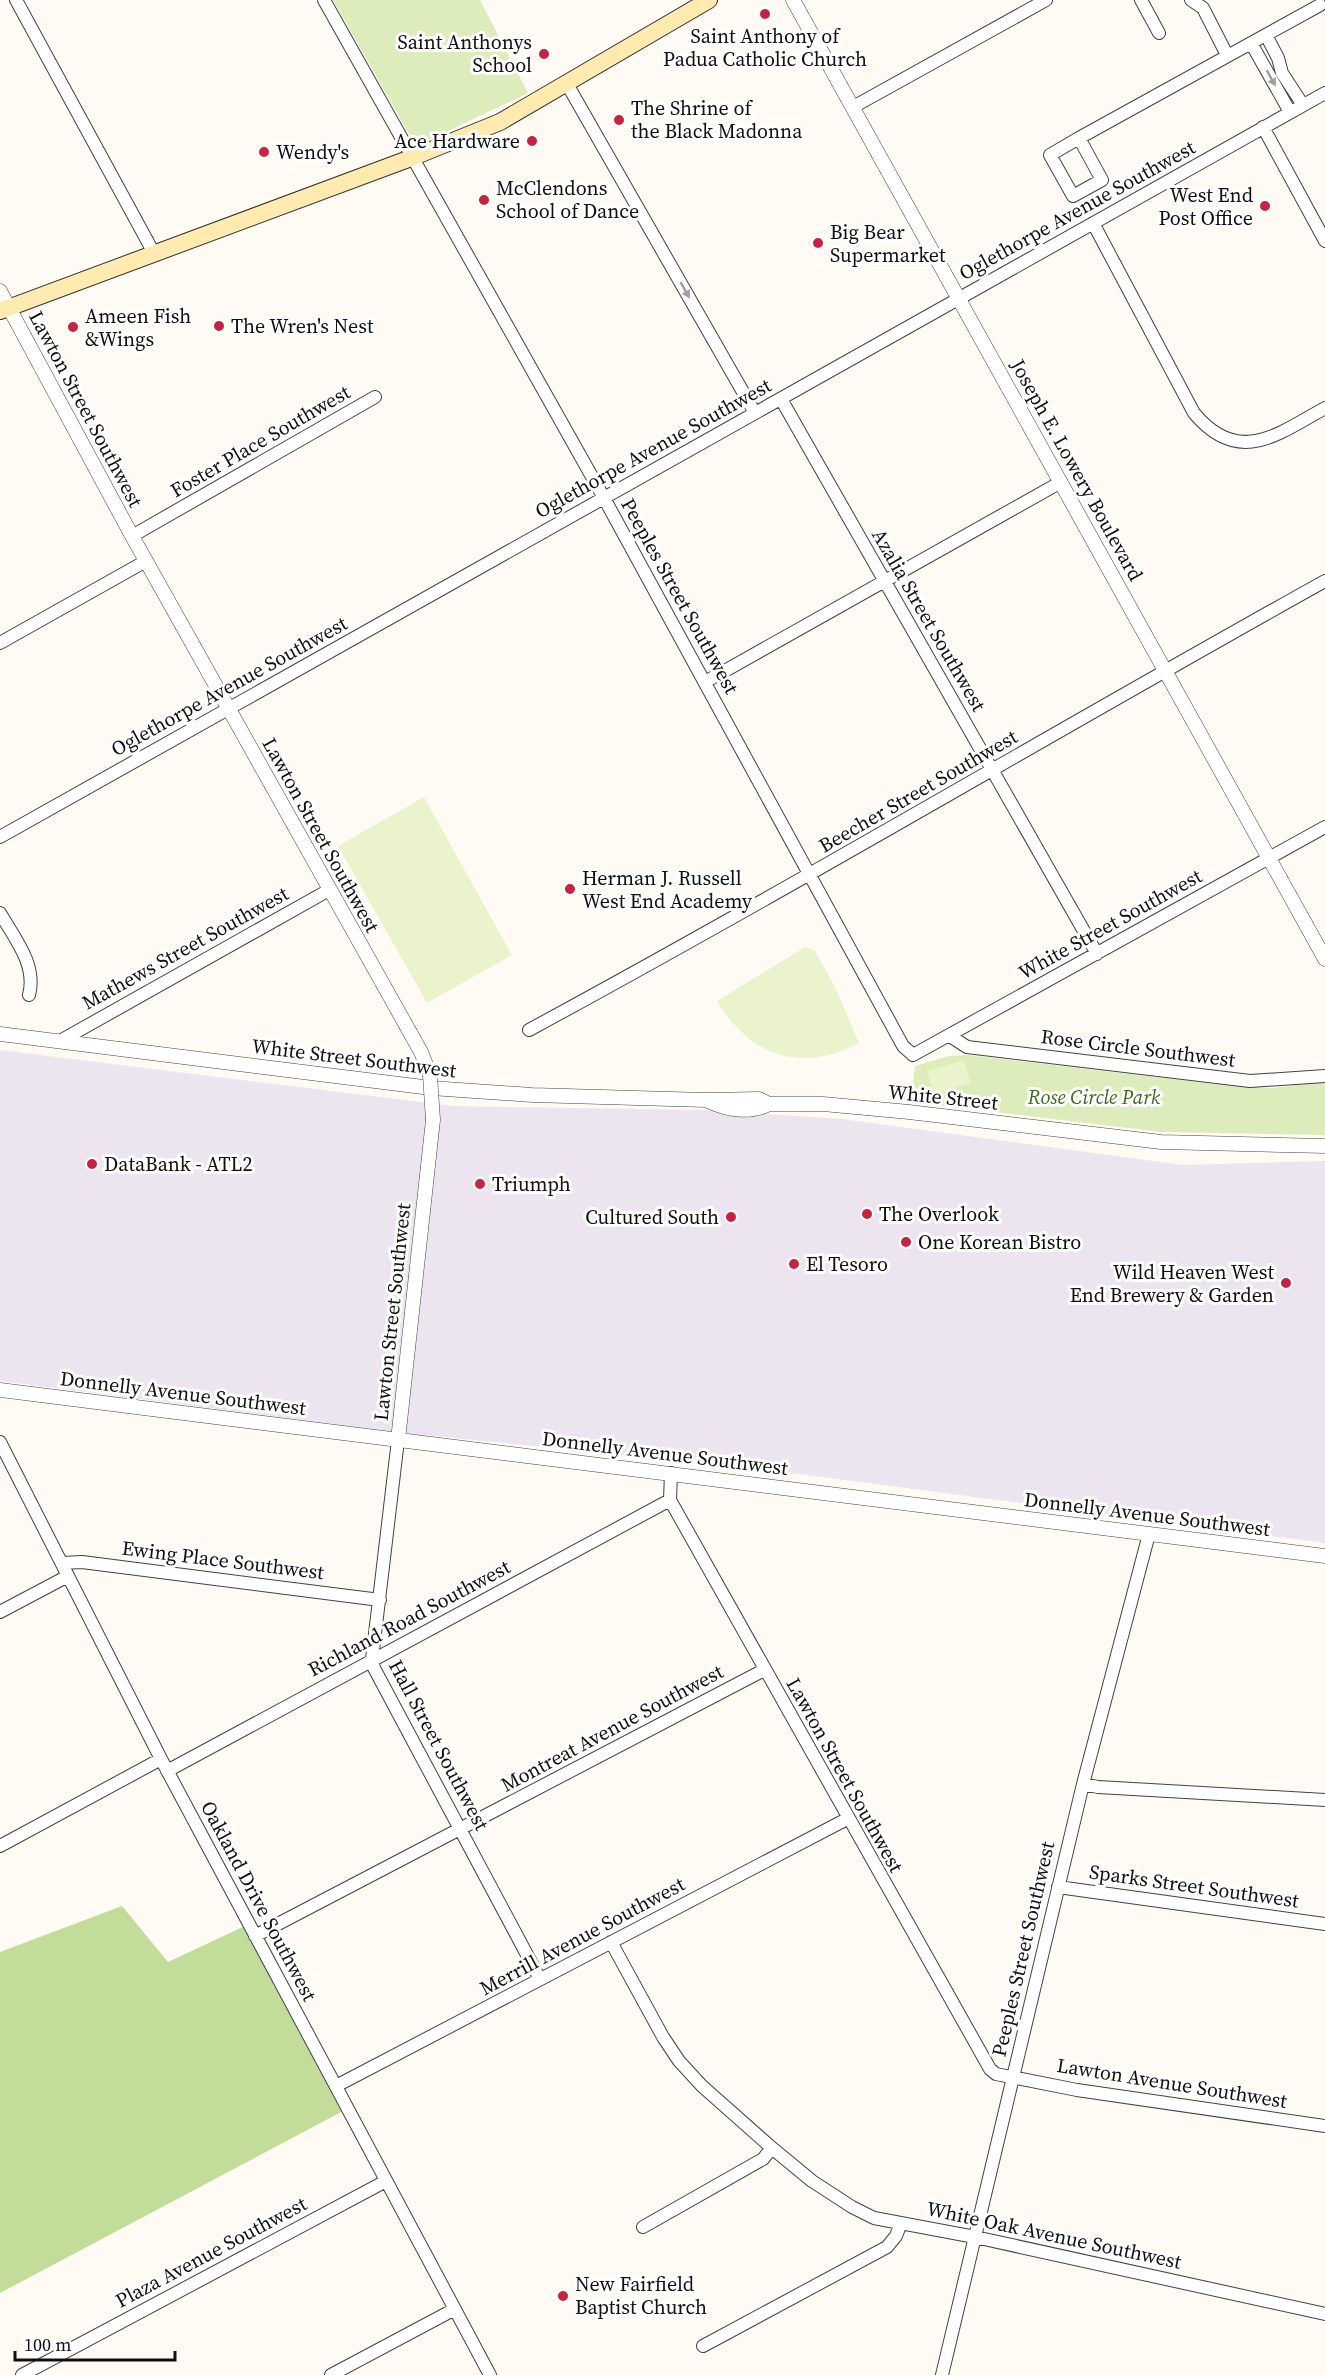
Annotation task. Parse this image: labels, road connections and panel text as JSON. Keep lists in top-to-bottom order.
{
  "streets": {
    "street": [
      "Oglethorpe Avenue Southwest",
      "Lawton Street Southwest",
      "Foster Place Southwest",
      "Joseph E. Lowery Boulevard",
      "Peeples Street Southwest",
      "Azalia Street Southwest",
      "Beecher Street Southwest",
      "White Street Southwest",
      "Mathews Street Southwest",
      "Rose Circle Southwest",
      "White Street",
      "Donnelly Avenue Southwest",
      "Ewing Place Southwest",
      "Richland Road Southwest",
      "Montreat Avenue Southwest",
      "Hall Street Southwest",
      "Sparks Street Southwest",
      "Oakland Drive Southwest",
      "Merrill Avenue Southwest",
      "Lawton Avenue Southwest",
      "White Oak Avenue Southwest",
      "Plaza Avenue Southwest"
    ]
  },
  "crossings": [
    ["Oglethorpe Avenue Southwest", "Lawton Street Southwest"],
    ["Oglethorpe Avenue Southwest", "Joseph E. Lowery Boulevard"],
    ["Oglethorpe Avenue Southwest", "Peeples Street Southwest"],
    ["Oglethorpe Avenue Southwest", "Azalia Street Southwest"],
    ["Lawton Street Southwest", "Foster Place Southwest"],
    ["Lawton Street Southwest", "Peeples Street Southwest"],
    ["Lawton Street Southwest", "Mathews Street Southwest"],
    ["Lawton Street Southwest", "Donnelly Avenue Southwest"],
    ["Lawton Street Southwest", "Richland Road Southwest"],
    ["Lawton Street Southwest", "Montreat Avenue Southwest"],
    ["Lawton Street Southwest", "Hall Street Southwest"],
    ["Lawton Street Southwest", "Merrill Avenue Southwest"],
    ["Lawton Street Southwest", "Lawton Avenue Southwest"],
    ["Joseph E. Lowery Boulevard", "Beecher Street Southwest"],
    ["Joseph E. Lowery Boulevard", "White Street Southwest"],
    ["Peeples Street Southwest", "Beecher Street Southwest"],
    ["Peeples Street Southwest", "White Street Southwest"],
    ["Peeples Street Southwest", "Donnelly Avenue Southwest"],
    ["Peeples Street Southwest", "Sparks Street Southwest"],
    ["Peeples Street Southwest", "Lawton Avenue Southwest"],
    ["Peeples Street Southwest", "White Oak Avenue Southwest"],
    ["Azalia Street Southwest", "Beecher Street Southwest"],
    ["Azalia Street Southwest", "White Street Southwest"],
    ["White Street Southwest", "Mathews Street Southwest"],
    ["White Street Southwest", "Rose Circle Southwest"],
    ["White Street Southwest", "White Street"],
    ["Donnelly Avenue Southwest", "Hall Street Southwest"],
    ["Ewing Place Southwest", "Hall Street Southwest"],
    ["Ewing Place Southwest", "Oakland Drive Southwest"],
    ["Richland Road Southwest", "Hall Street Southwest"],
    ["Richland Road Southwest", "Oakland Drive Southwest"],
    ["Montreat Avenue Southwest", "Hall Street Southwest"],
    ["Montreat Avenue Southwest", "Oakland Drive Southwest"],
    ["Hall Street Southwest", "Merrill Avenue Southwest"],
    ["Oakland Drive Southwest", "Merrill Avenue Southwest"],
    ["Oakland Drive Southwest", "Plaza Avenue Southwest"]
  ],
  "parks": ["Rose Circle Park"],
  "places": [
    "Saint Anthony of Padua Catholic Church",
    "Saint Anthonys School",
    "The Shrine of the Black Madonna",
    "Ace Hardware",
    "Wendy's",
    "McClendons School of Dance",
    "West End Post Office",
    "Big Bear Supermarket",
    "The Wren's Nest",
    "Ameen Fish &Wings",
    "Herman J. Russell West End Academy",
    "DataBank - ATL2",
    "Triumph",
    "The Overlook",
    "Cultured South",
    "One Korean Bistro",
    "El Tesoro",
    "Wild Heaven West End Brewery & Garden",
    "New Fairfield Baptist Church"
  ],
  "scale_bar": "100 m"
}
